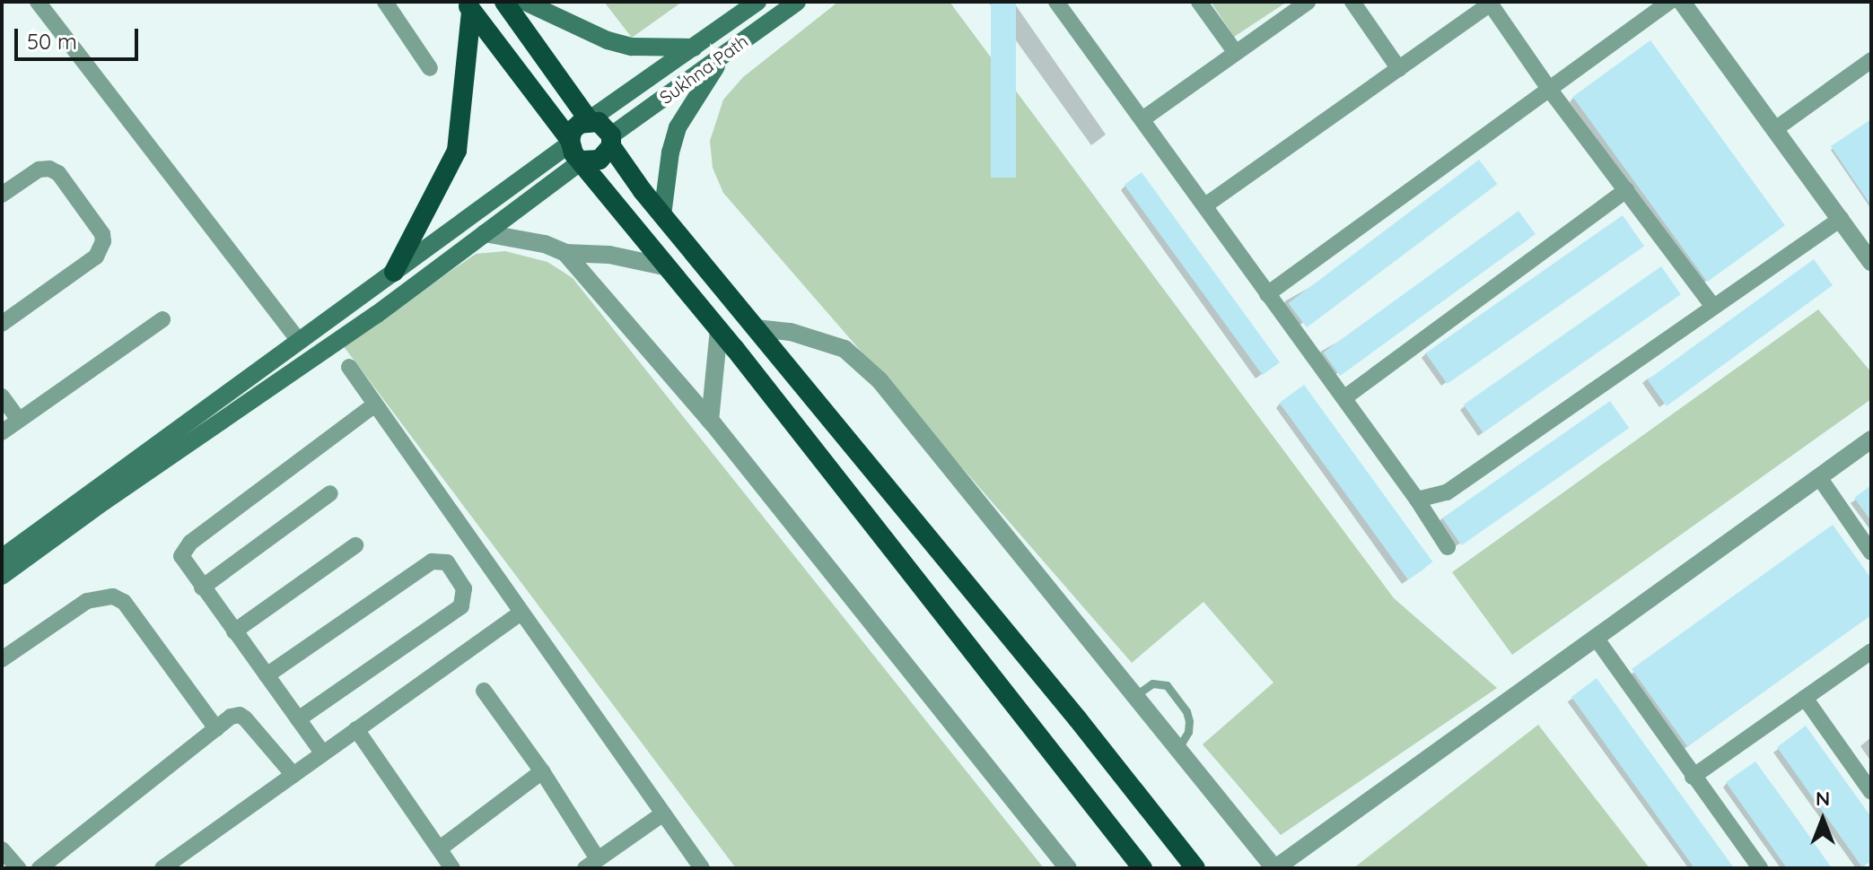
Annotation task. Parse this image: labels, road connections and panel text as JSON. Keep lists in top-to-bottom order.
{
  "streets": {
    "main road": ["Sukhna Path"]
  },
  "scale_bar": "50 m",
  "north": "top"
}
